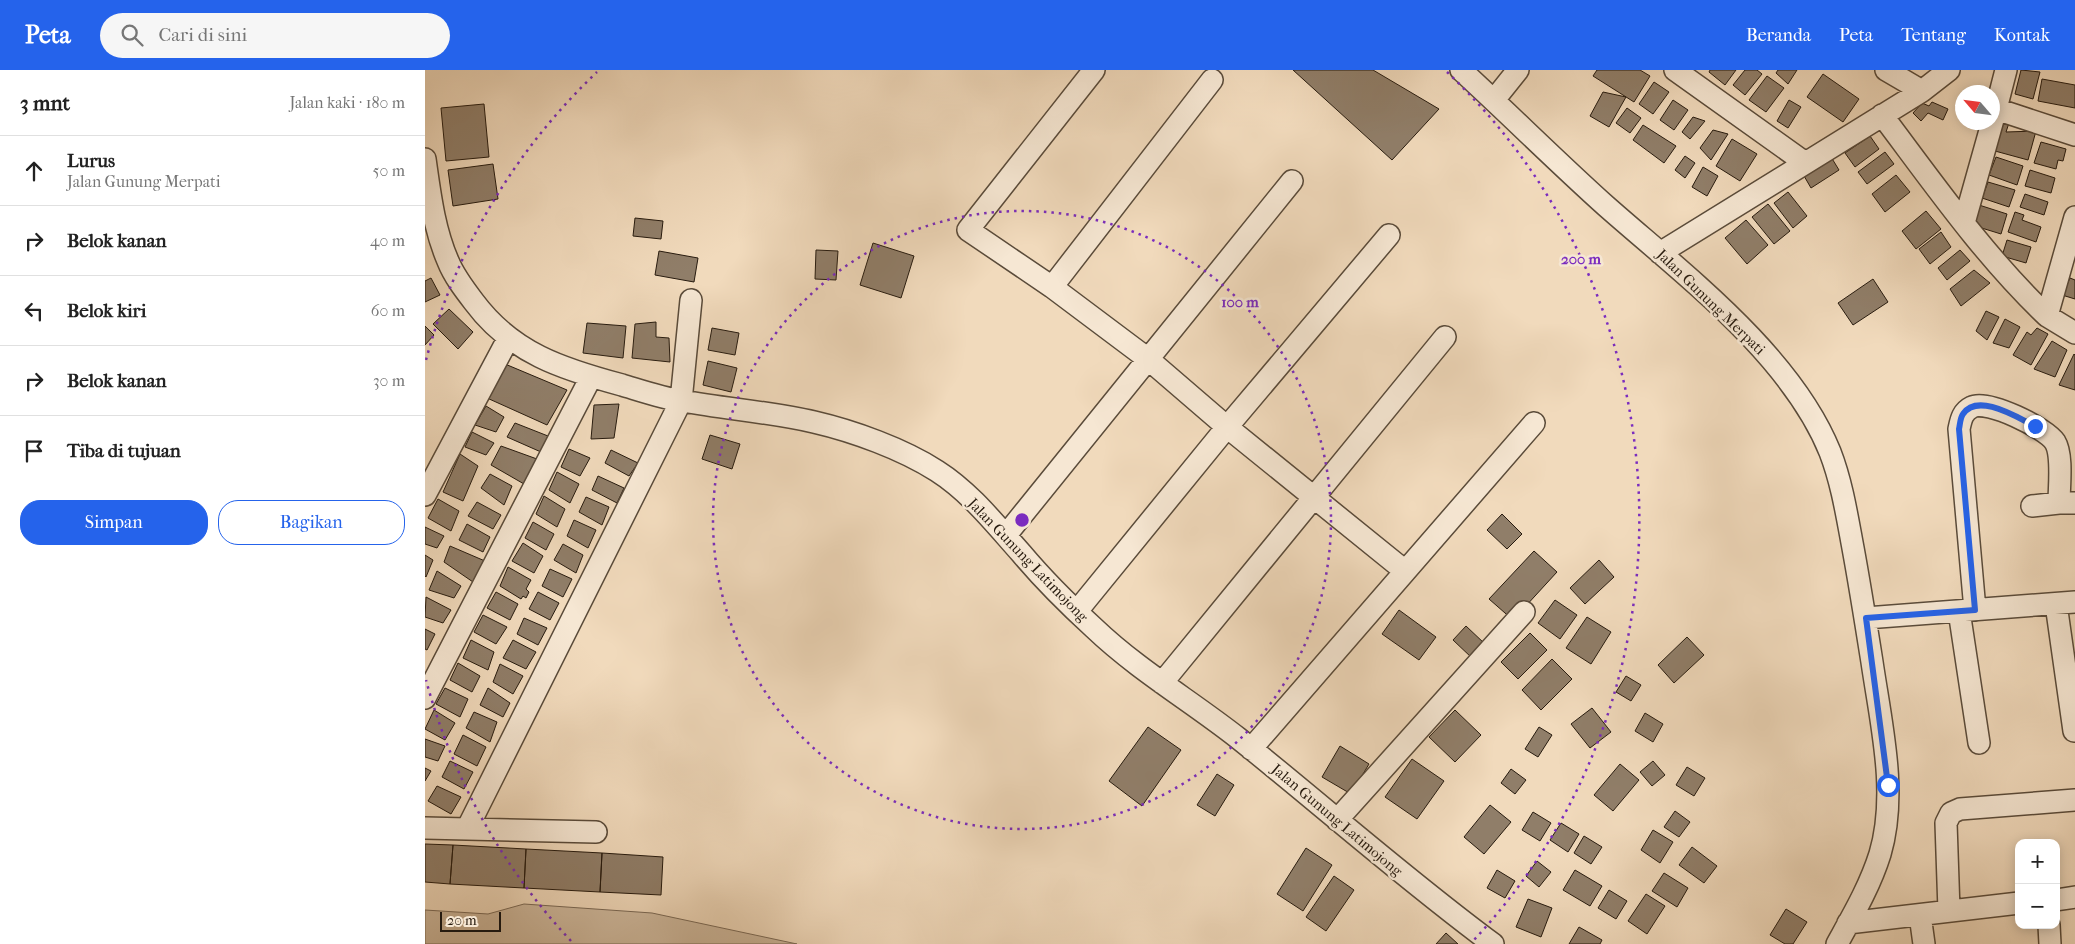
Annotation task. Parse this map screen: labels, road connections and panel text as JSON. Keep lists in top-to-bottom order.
{
  "streets": {
    "street": ["Jalan Gunung Merpati", "Jalan Gunung Latimojong"]
  },
  "scale_bar": "20 m",
  "north": "top left",
  "page": {
    "header": "Peta",
    "search": "Cari di sini",
    "nav": [
      "Beranda",
      "Peta",
      "Tentang",
      "Kontak"
    ],
    "heading": ["3 mnt", "Jalan kaki · 180 m"],
    "list": [
      ["Lurus", "Jalan Gunung Merpati", "50 m"],
      ["Belok kanan", "40 m"],
      ["Belok kiri", "60 m"],
      ["Belok kanan", "30 m"],
      "Tiba di tujuan"
    ],
    "buttons": ["Simpan", "Bagikan"],
    "map_buttons": ["+", "−"],
    "scale": "20 m"
  },
  "rings": ["200 m", "100 m"]
}
